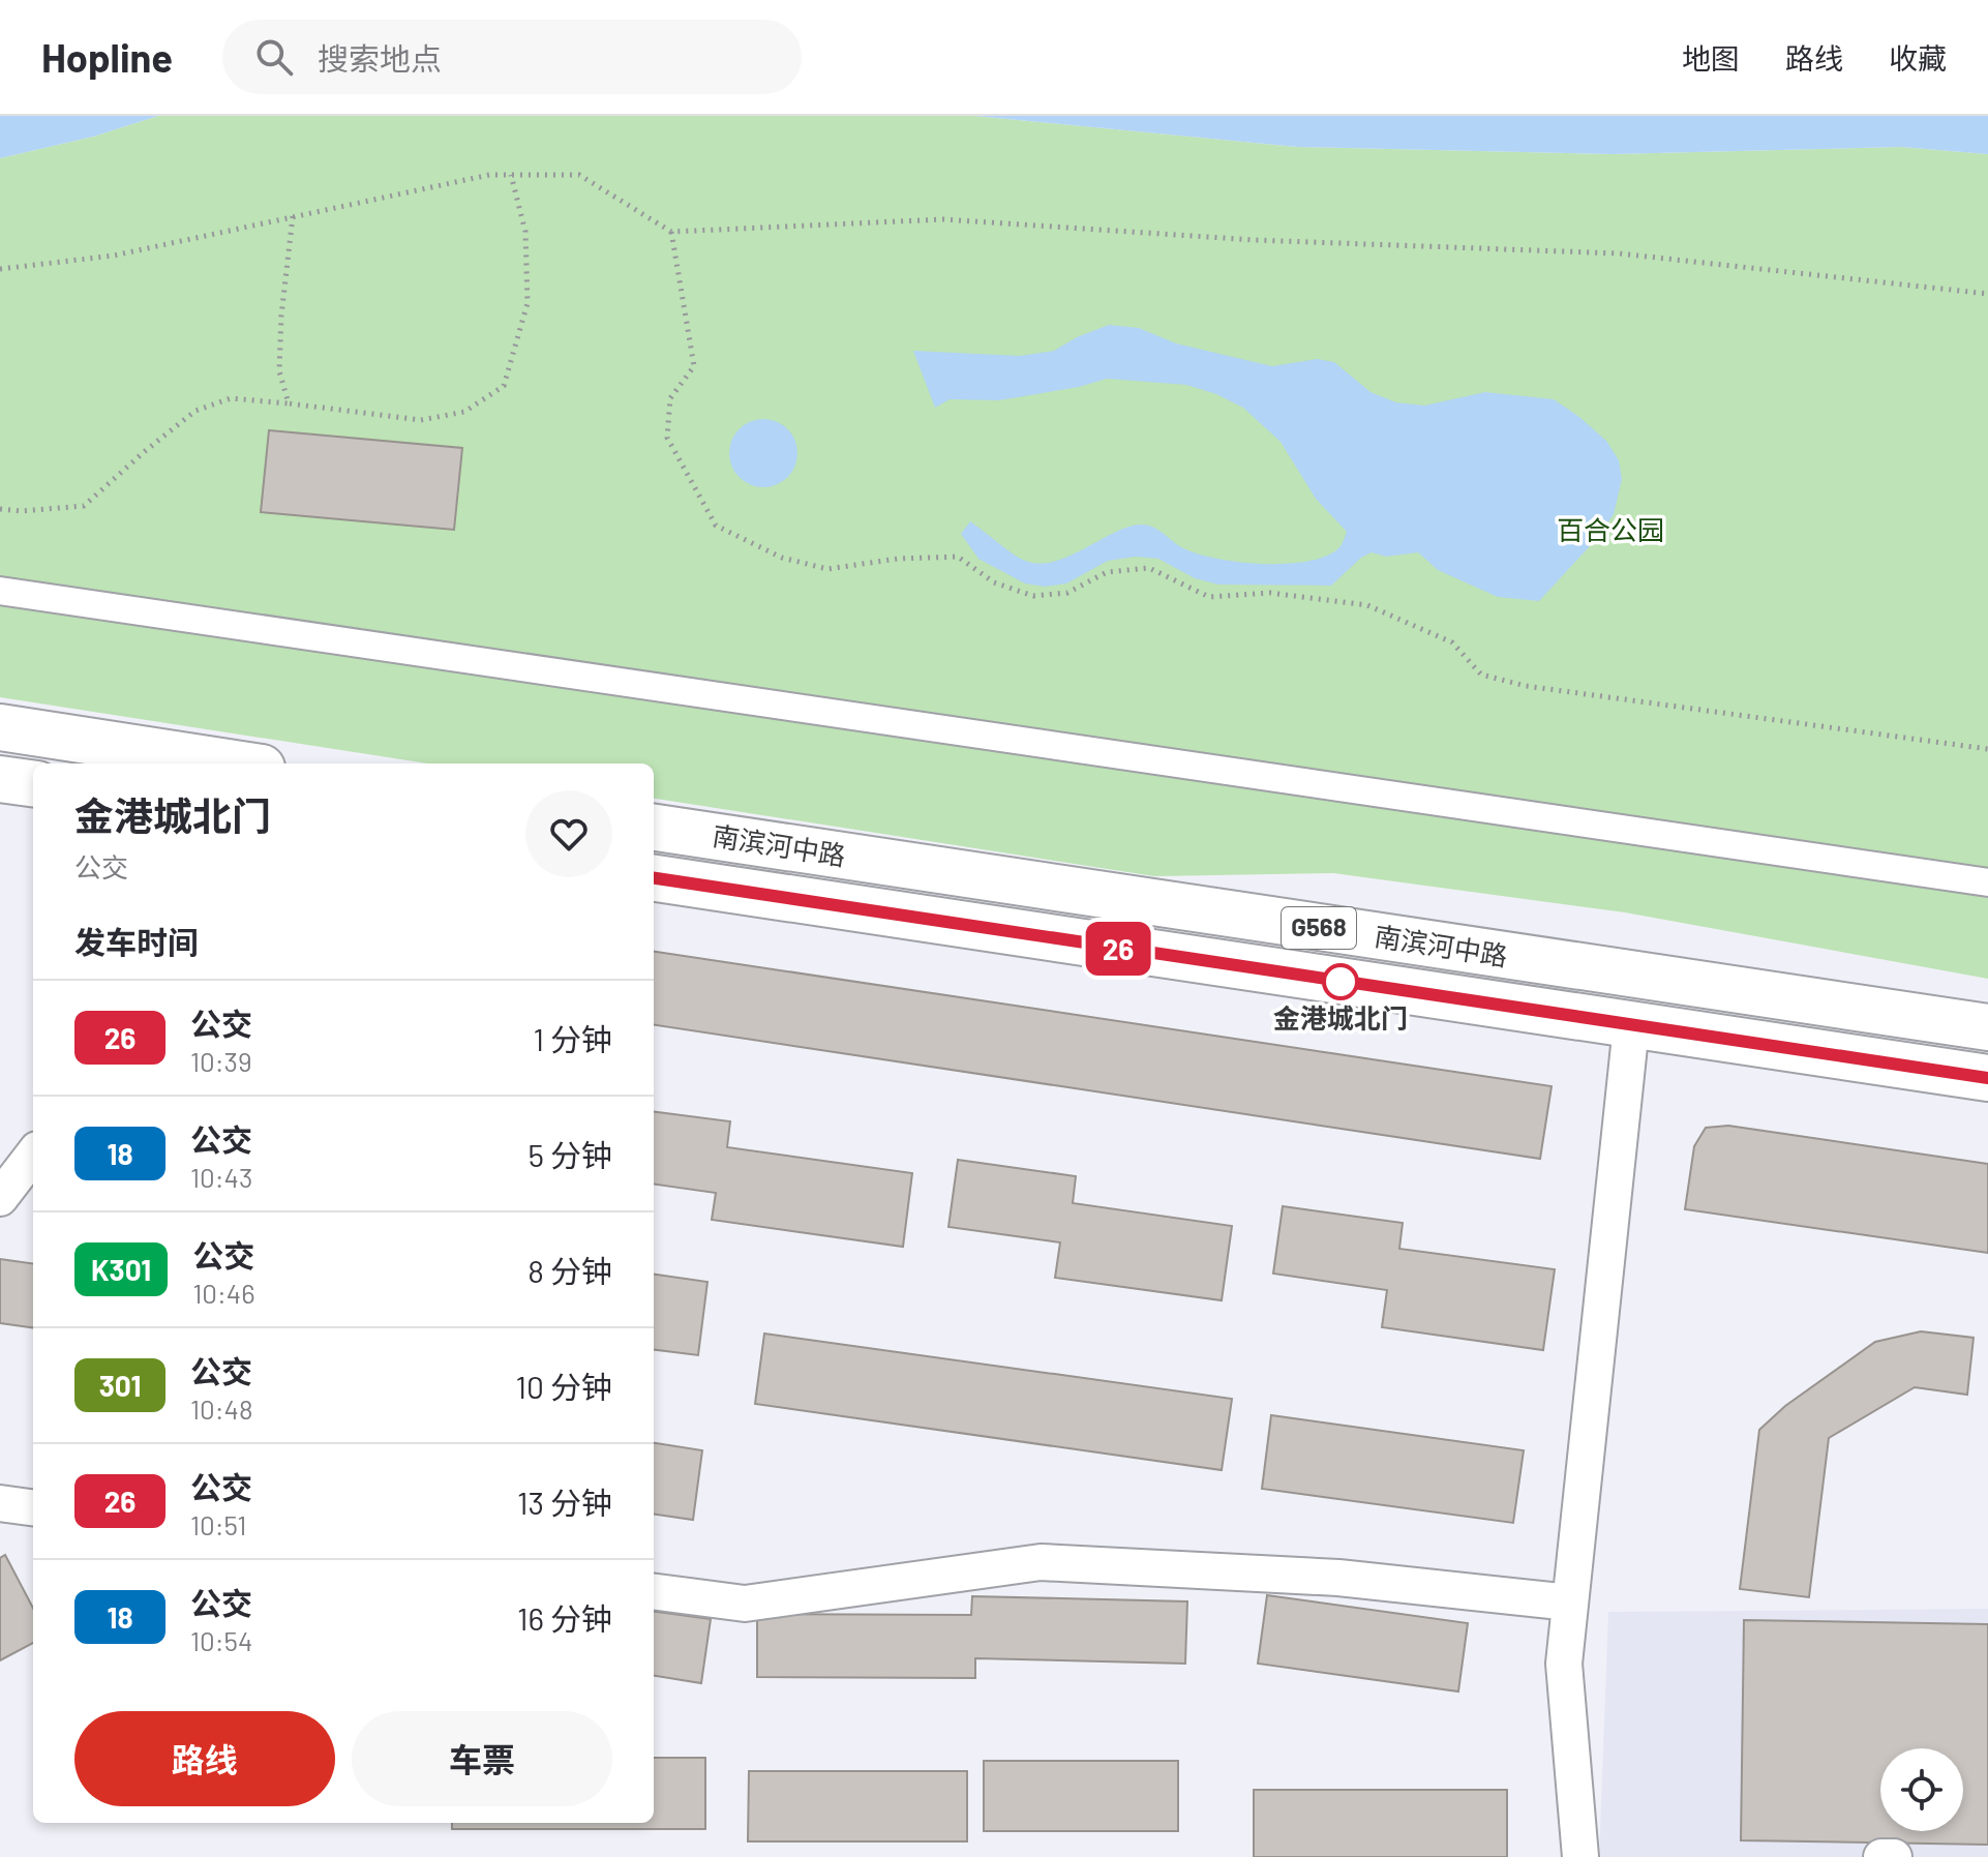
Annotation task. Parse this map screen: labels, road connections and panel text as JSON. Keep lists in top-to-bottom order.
{
  "streets": {
    "highway": ["南滨河中路", "G568"]
  },
  "parks": ["百合公园"],
  "places": ["金港城北门"],
  "lines": ["bus line 26"],
  "page": {
    "header": "Hopline",
    "search": "搜索地点",
    "nav": ["地图", "路线", "收藏"],
    "on_map": "26",
    "heading": [
      ["金港城北门", "公交"],
      "发车时间"
    ],
    "list": [
      {
        "mark": "26",
        "name": "公交",
        "note": "10:39",
        "value": "1 分钟"
      },
      {
        "mark": "18",
        "name": "公交",
        "note": "10:43",
        "value": "5 分钟"
      },
      {
        "mark": "K301",
        "name": "公交",
        "note": "10:46",
        "value": "8 分钟"
      },
      {
        "mark": "301",
        "name": "公交",
        "note": "10:48",
        "value": "10 分钟"
      },
      {
        "mark": "26",
        "name": "公交",
        "note": "10:51",
        "value": "13 分钟"
      },
      {
        "mark": "18",
        "name": "公交",
        "note": "10:54",
        "value": "16 分钟"
      }
    ],
    "buttons": ["路线", "车票"]
  }
}
